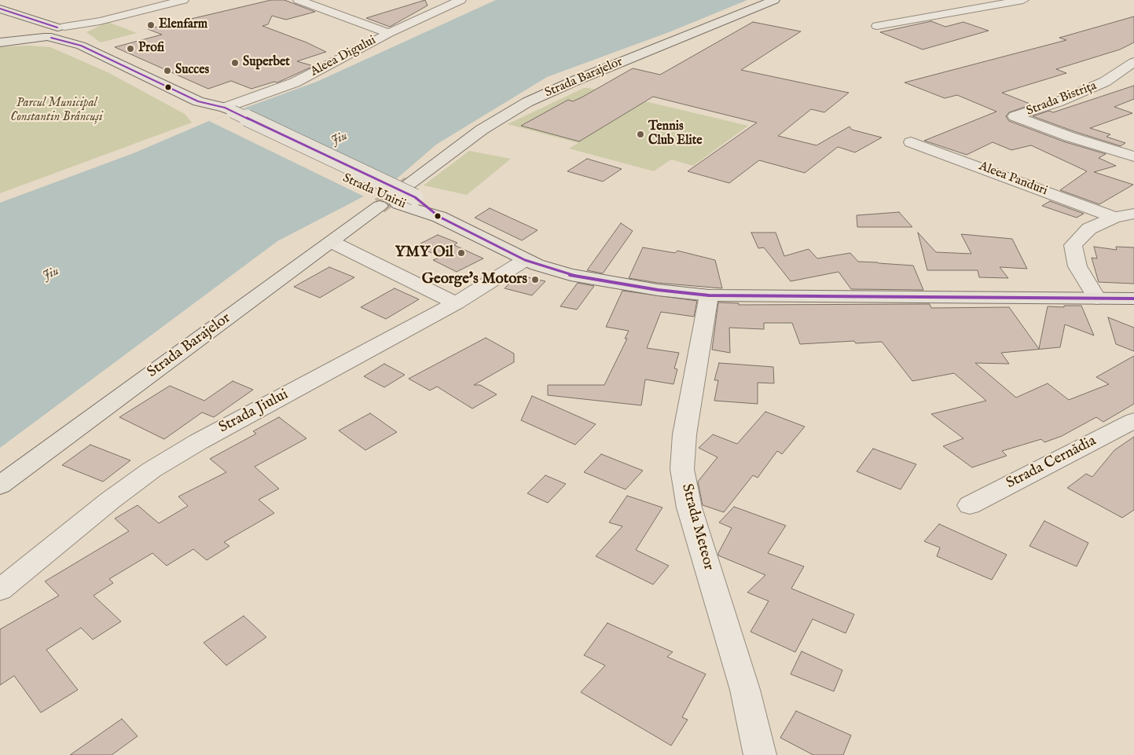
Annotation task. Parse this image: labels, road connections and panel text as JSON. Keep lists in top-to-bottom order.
{
  "streets": {
    "main road": ["Strada Barajelor", "Strada Unirii"],
    "street": [
      "Aleea Digului",
      "Strada Bistrița",
      "Aleea Panduri",
      "Strada Jiului",
      "Strada Cernădia",
      "Strada Meteor"
    ]
  },
  "crossings": [
    ["Aleea Digului", "Strada Unirii"],
    ["Strada Barajelor", "Strada Unirii"]
  ],
  "water": ["Jiu"],
  "parks": ["Parcul Municipal Constantin Brâncuși"],
  "places": [
    "Elenfarm",
    "Profi",
    "Superbet",
    "Succes",
    "Tennis Club Elite",
    "YMY Oil",
    "George's Motors"
  ]
}
